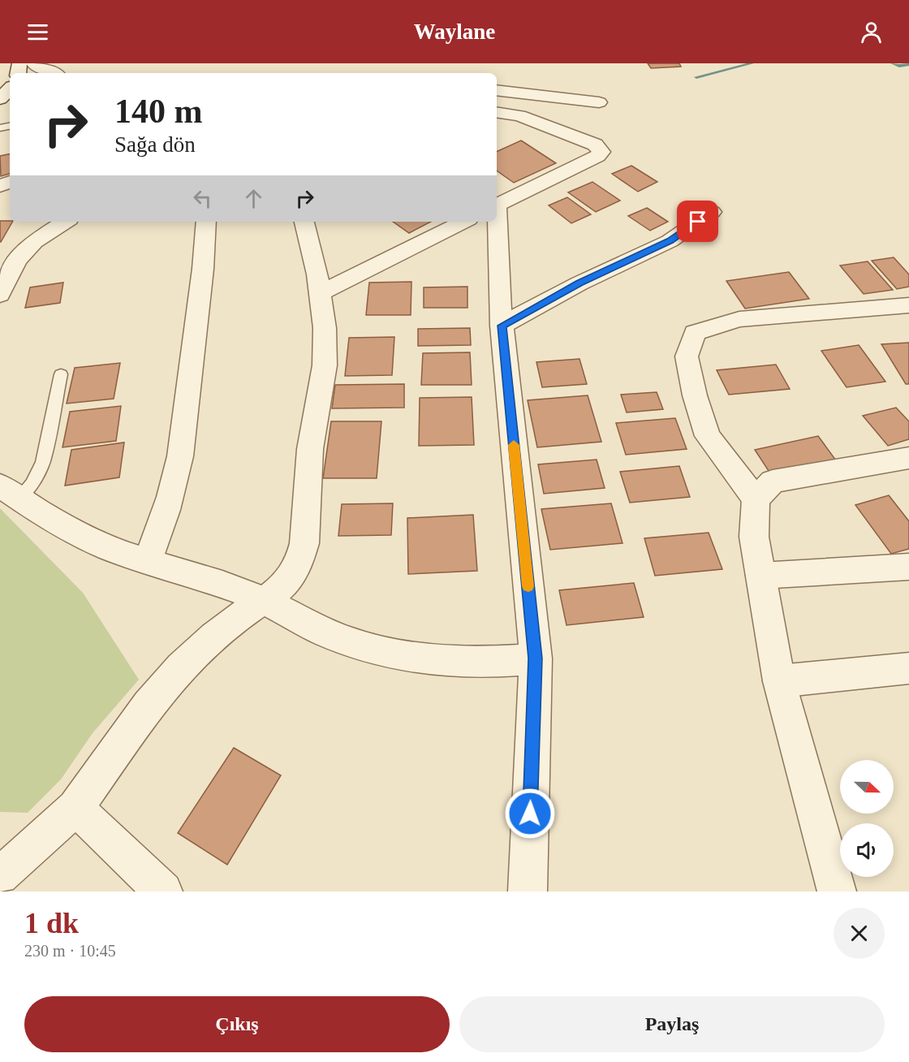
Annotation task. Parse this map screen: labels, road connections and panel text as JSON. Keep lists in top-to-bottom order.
{
  "north": "right",
  "page": {
    "header": "Waylane",
    "turn": ["140 m", "Sağa dön"],
    "heading": ["1 dk", "230 m · 10:45"],
    "buttons": ["Çıkış", "Paylaş"]
  }
}
